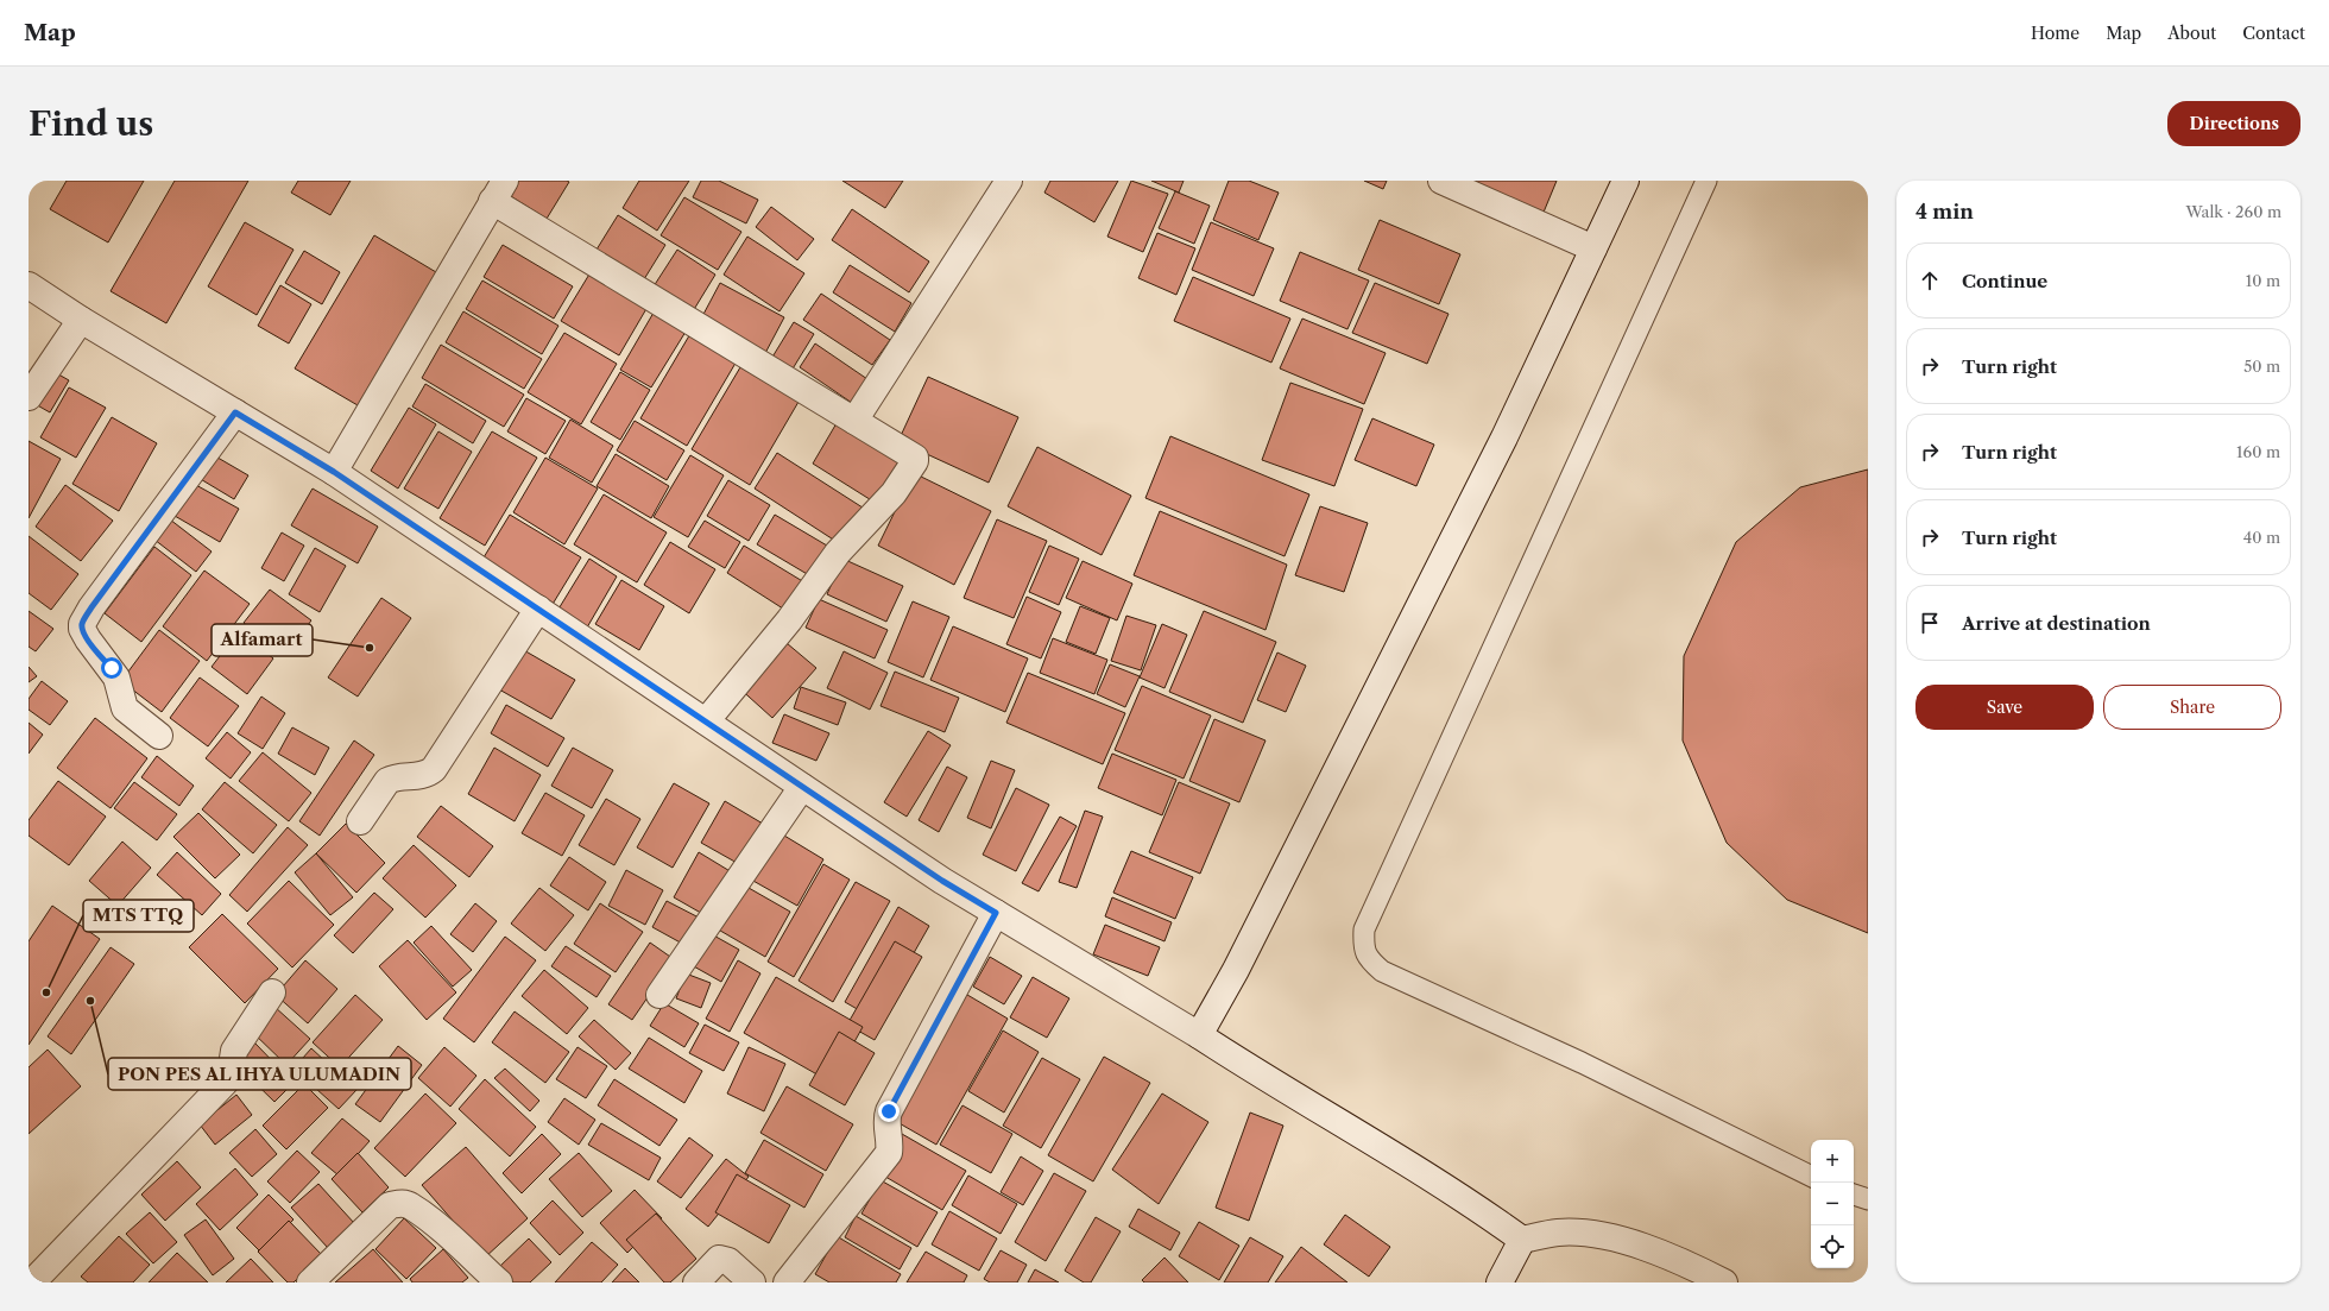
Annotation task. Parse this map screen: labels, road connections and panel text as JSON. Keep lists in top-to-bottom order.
{
  "places": ["Alfamart", "MTS TTQ", "PON PES AL IHYA ULUMADIN"],
  "page": {
    "header": "Map",
    "nav": [
      "Home",
      "Map",
      "About",
      "Contact"
    ],
    "buttons": [
      "Directions",
      ["Save", "Share"]
    ],
    "title": "Find us",
    "heading": ["4 min", "Walk · 260 m"],
    "list": [
      ["Continue", "10 m"],
      ["Turn right", "50 m"],
      ["Turn right", "160 m"],
      ["Turn right", "40 m"],
      "Arrive at destination"
    ],
    "map_buttons": ["+", "−"]
  }
}
